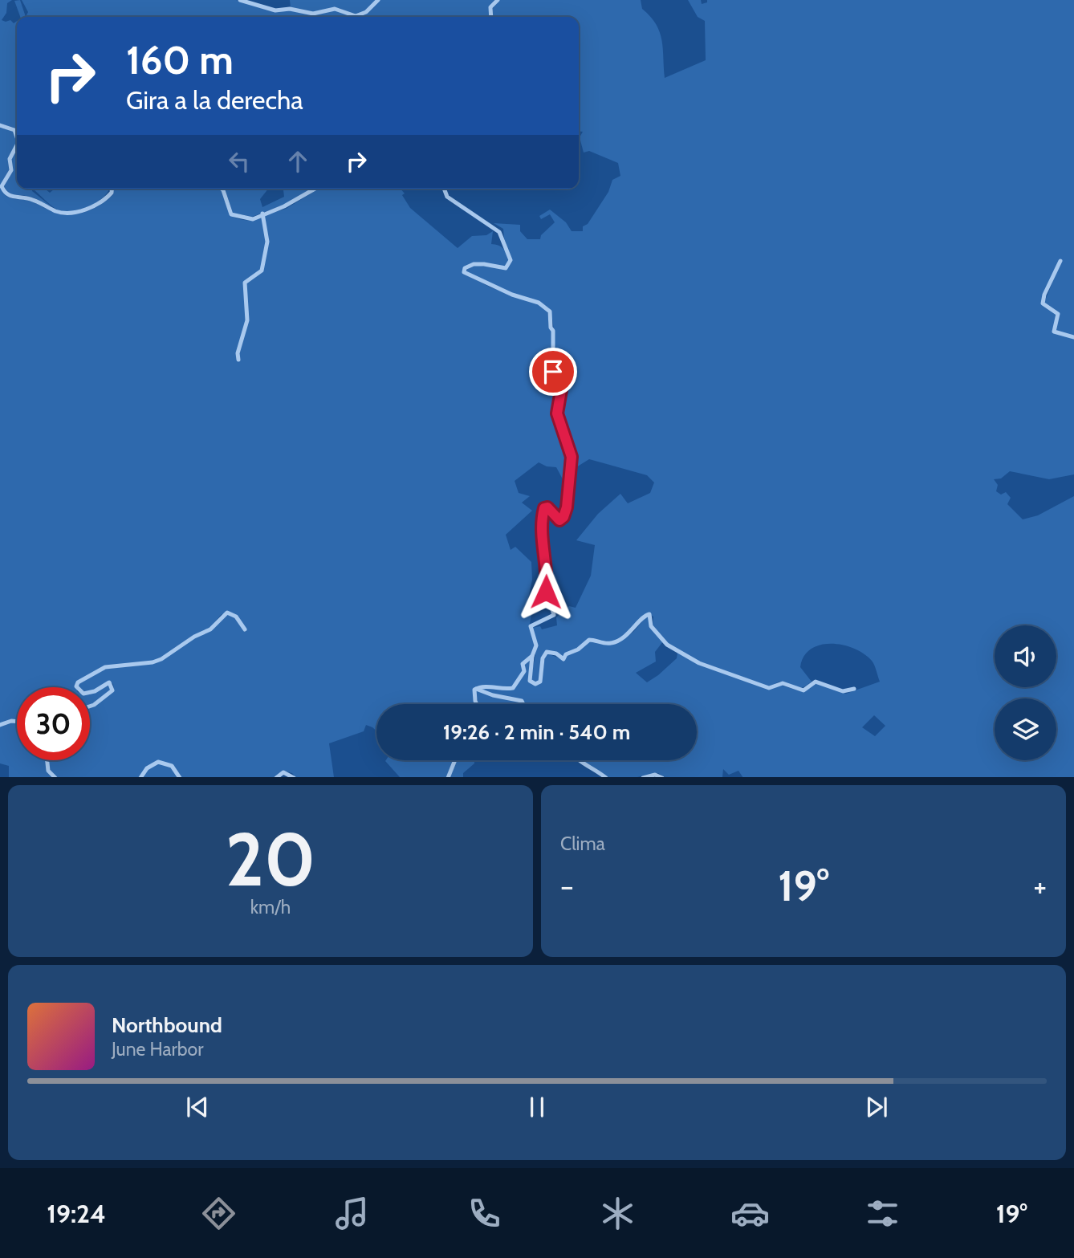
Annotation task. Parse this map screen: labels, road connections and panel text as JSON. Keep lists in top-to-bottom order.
{
  "page": {
    "turn": ["160 m", "Gira a la derecha"],
    "limit": "30",
    "trip": "19:26 · 2 min · 540 m",
    "tile": [
      ["20", "km/h"],
      "Clima"
    ],
    "heat": ["−", "19°", "+"],
    "song": ["Northbound", "June Harbor"],
    "tabs": ["19:24", "19°"]
  }
}
